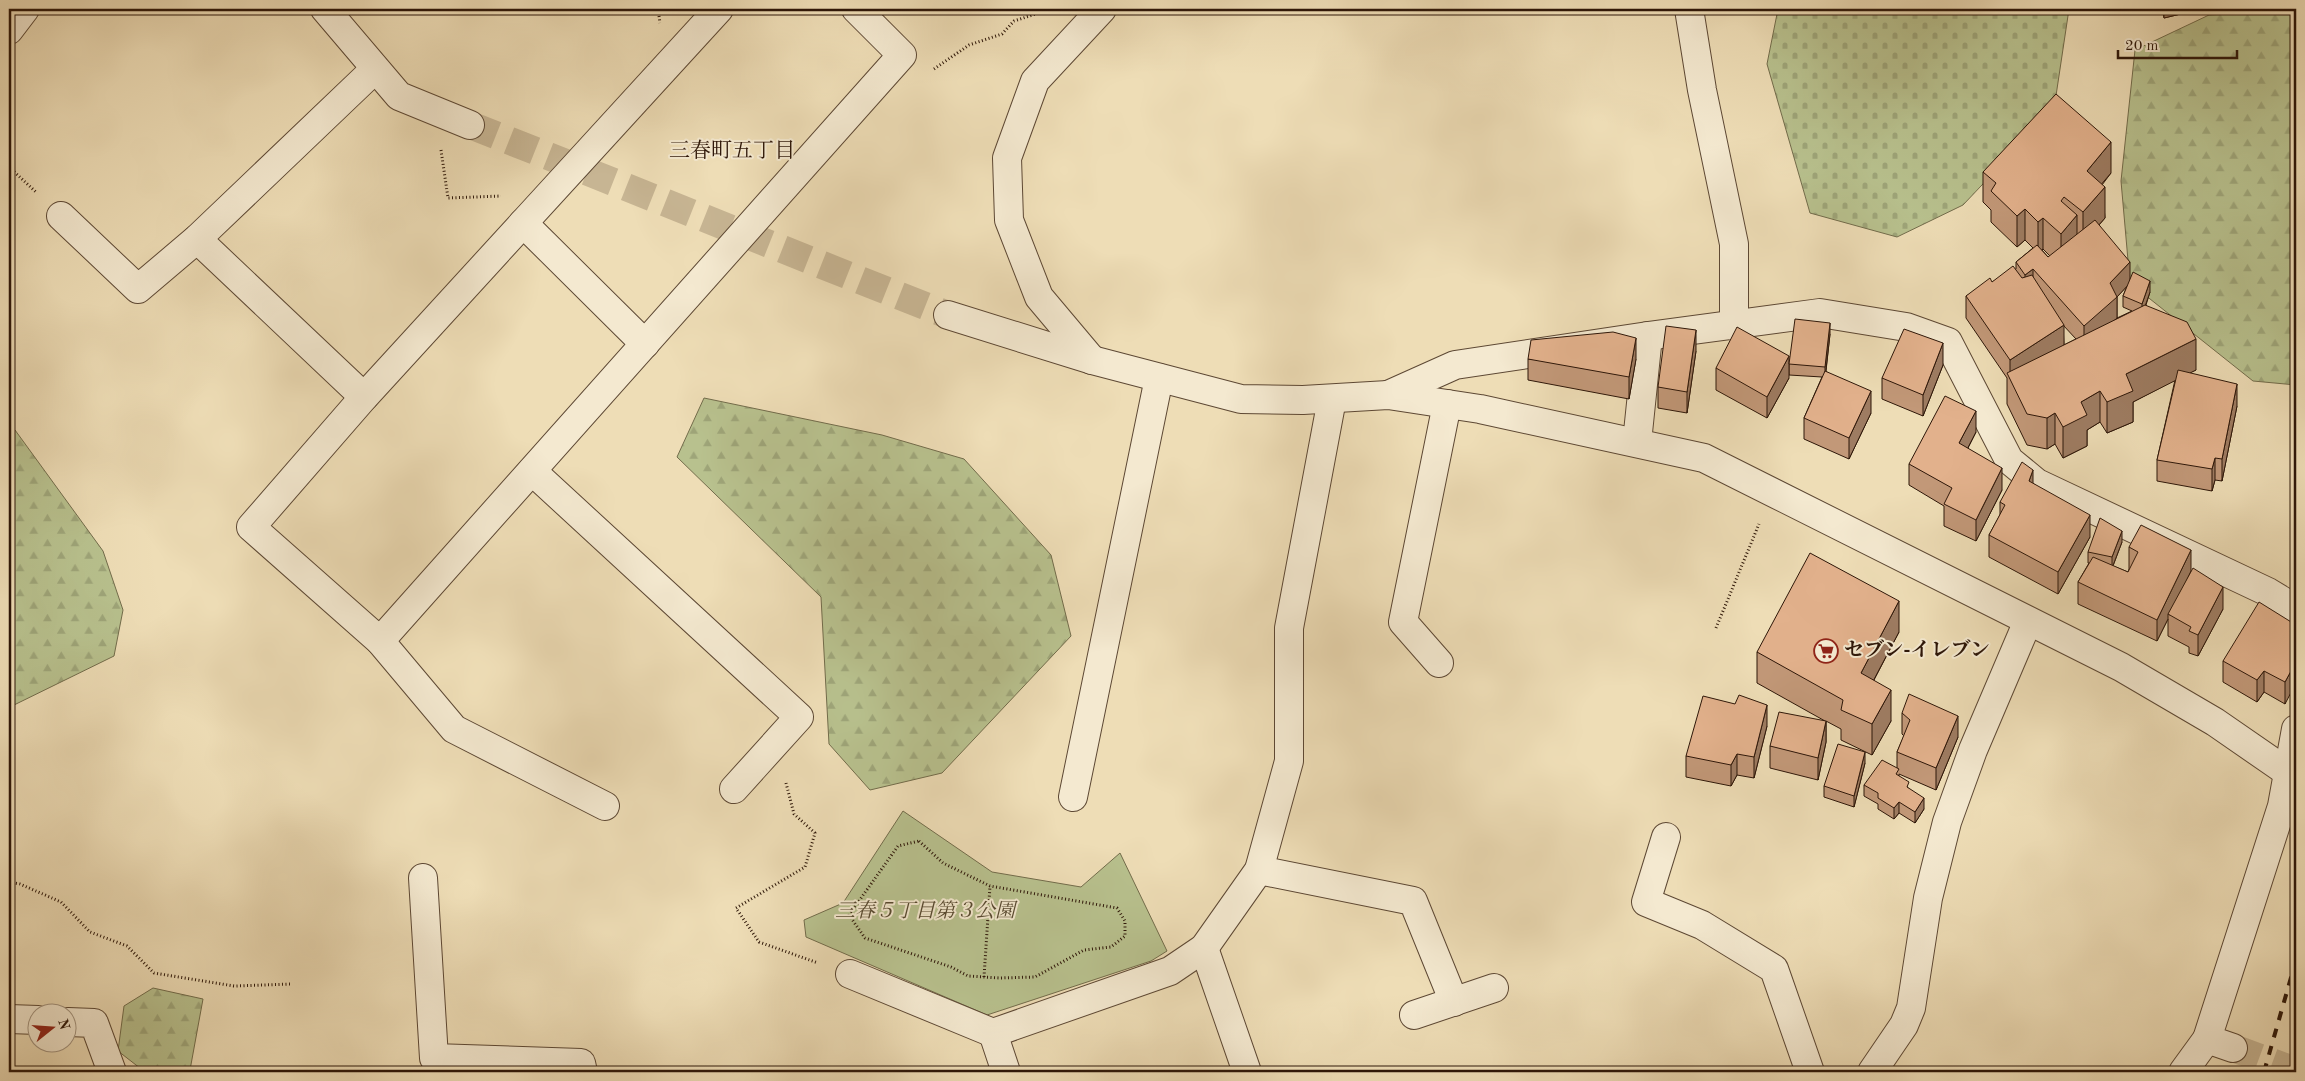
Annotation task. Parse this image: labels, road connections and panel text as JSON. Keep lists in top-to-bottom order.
{
  "districts": ["三春町五丁目"],
  "parks": ["三春５丁目第３公園"],
  "places": {
    "supermarket": ["セブン-イレブン"]
  },
  "scale_bar": "20 m",
  "north": "right"
}
